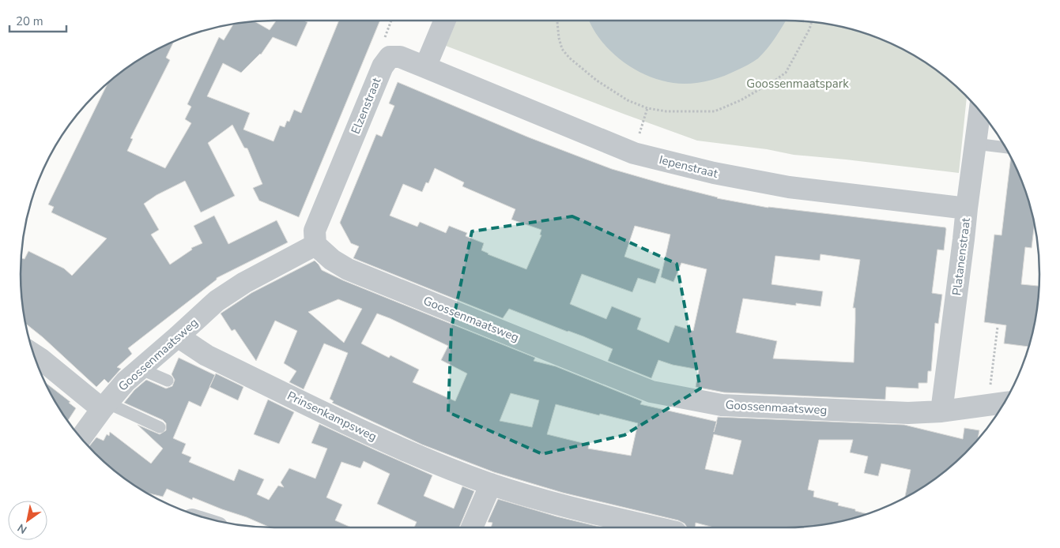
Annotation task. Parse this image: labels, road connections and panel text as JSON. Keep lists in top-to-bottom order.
{
  "streets": {
    "street": [
      "Elzenstraat",
      "Iepenstraat",
      "Platanenstraat",
      "Goossenmaatsweg",
      "Prinsenkampsweg"
    ]
  },
  "crossings": [
    ["Elzenstraat", "Iepenstraat"],
    ["Elzenstraat", "Goossenmaatsweg"],
    ["Iepenstraat", "Platanenstraat"],
    ["Platanenstraat", "Goossenmaatsweg"],
    ["Goossenmaatsweg", "Prinsenkampsweg"]
  ],
  "parks": ["Goossenmaatspark"],
  "scale_bar": "20 m",
  "north": "bottom left"
}
